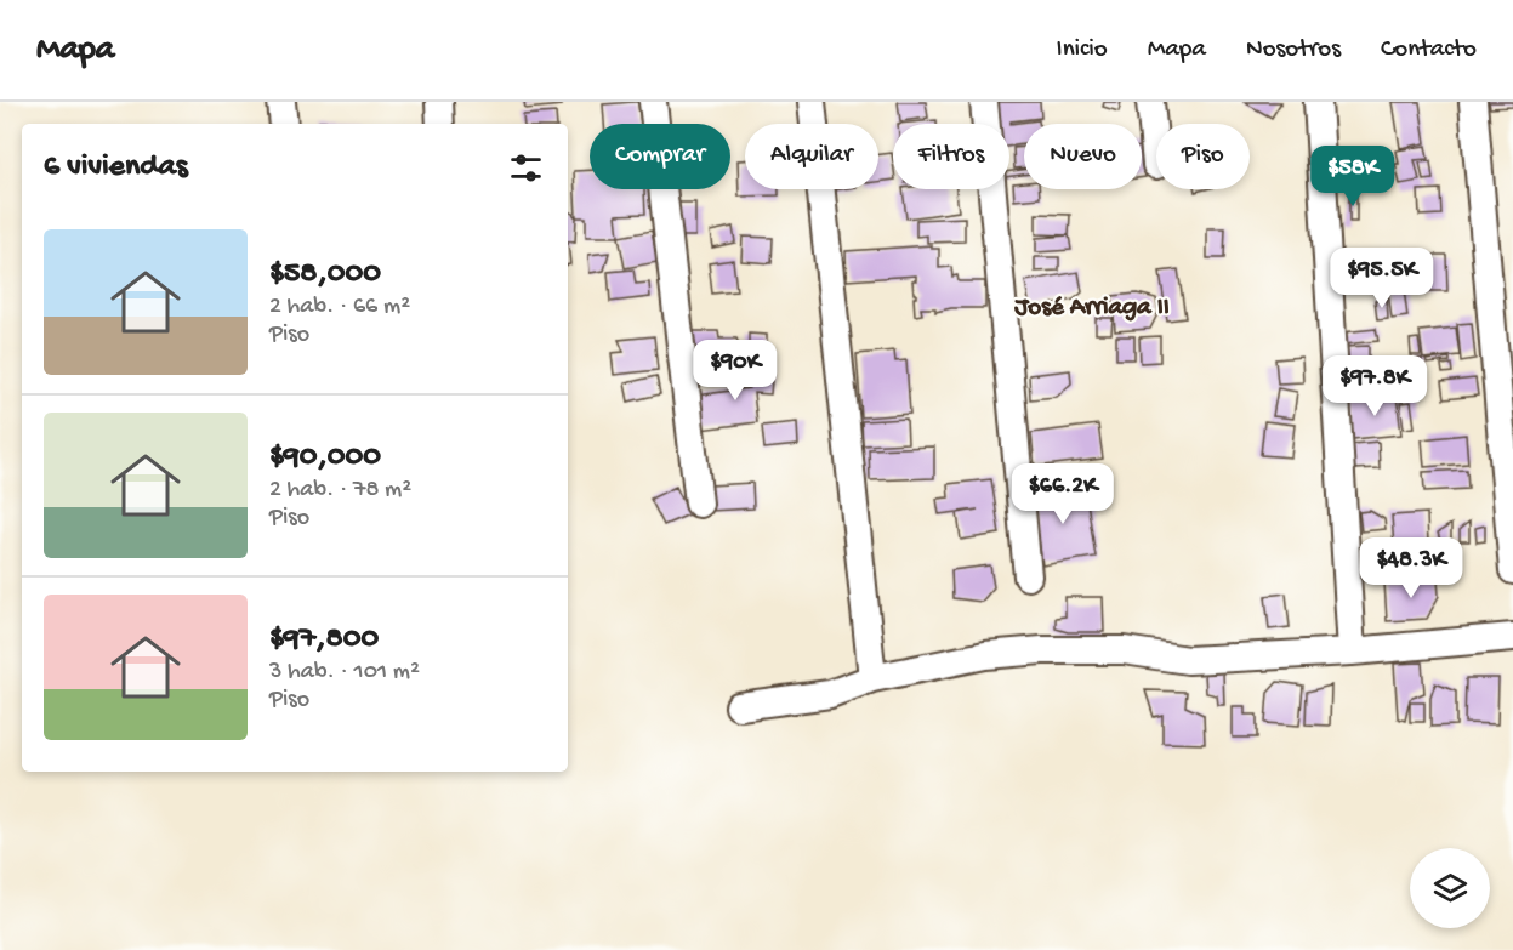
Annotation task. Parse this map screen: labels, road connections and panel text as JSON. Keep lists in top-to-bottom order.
{
  "districts": ["José Arriaga II"],
  "page": {
    "header": "Mapa",
    "nav": [
      "Inicio",
      "Mapa",
      "Nosotros",
      "Contacto"
    ],
    "chip": [
      "Comprar",
      "Alquilar",
      "Filtros",
      "Nuevo",
      "Piso"
    ],
    "heading": "6 viviendas",
    "price": [
      "$58K",
      "$95.5K",
      "$90K",
      "$97.8K",
      "$66.2K",
      "$48.3K"
    ],
    "list": [
      {
        "name": "$58,000",
        "note": "2 hab. · 66 m² · Piso"
      },
      {
        "name": "$90,000",
        "note": "2 hab. · 78 m² · Piso"
      },
      {
        "name": "$97,800",
        "note": "3 hab. · 101 m² · Piso"
      }
    ]
  }
}
